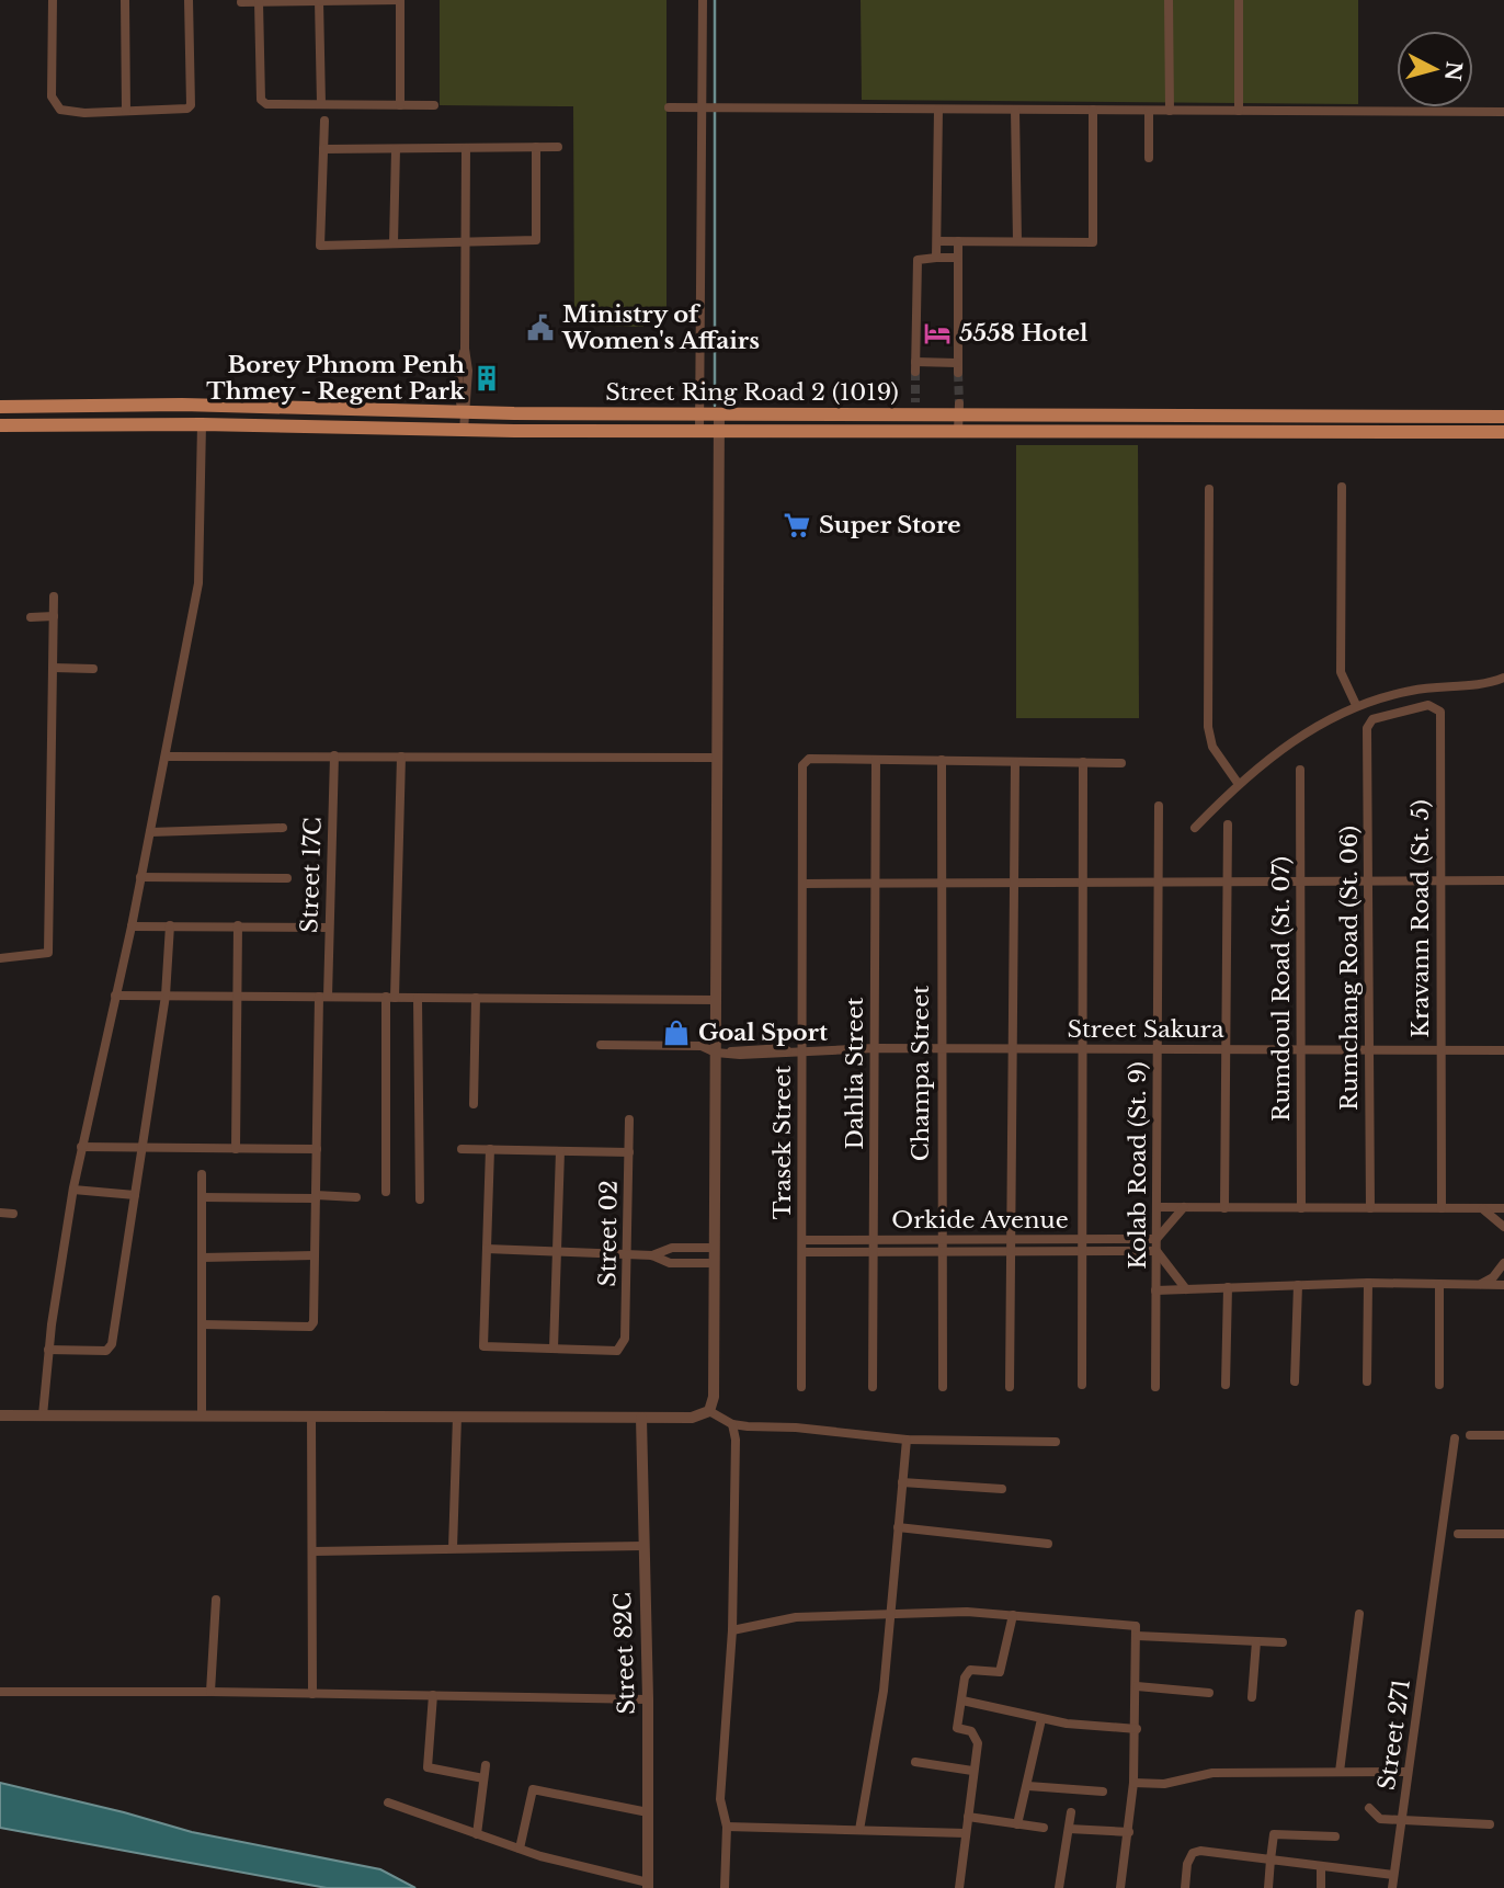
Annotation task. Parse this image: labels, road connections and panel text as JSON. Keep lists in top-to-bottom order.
{
  "streets": {
    "main road": ["Street Ring Road 2 (1019)"],
    "street": [
      "Street 17C",
      "Kravann Road (St. 5)",
      "Rumchang Road (St. 06)",
      "Rumdoul Road (St. 07)",
      "Street Sakura",
      "Dahlia Street",
      "Champa Street",
      "Trasek Street",
      "Kolab Road (St. 9)",
      "Orkide Avenue",
      "Street 02",
      "Street 82C",
      "Street 271"
    ]
  },
  "crossings": [
    ["Kravann Road (St. 5)", "Rumchang Road (St. 06)"],
    ["Kravann Road (St. 5)", "Street Sakura"],
    ["Rumchang Road (St. 06)", "Street Sakura"],
    ["Rumdoul Road (St. 07)", "Street Sakura"],
    ["Street Sakura", "Dahlia Street"],
    ["Street Sakura", "Champa Street"],
    ["Street Sakura", "Trasek Street"],
    ["Street Sakura", "Kolab Road (St. 9)"],
    ["Dahlia Street", "Trasek Street"],
    ["Dahlia Street", "Orkide Avenue"],
    ["Champa Street", "Orkide Avenue"],
    ["Trasek Street", "Orkide Avenue"],
    ["Kolab Road (St. 9)", "Orkide Avenue"]
  ],
  "places": {
    "public building": ["Ministry of Women's Affairs"],
    "hotel": ["5558 Hotel"],
    "building": ["Borey Phnom Penh Thmey - Regent Park"],
    "supermarket": ["Super Store"],
    "shop": ["Goal Sport"]
  },
  "north": "right"
}
